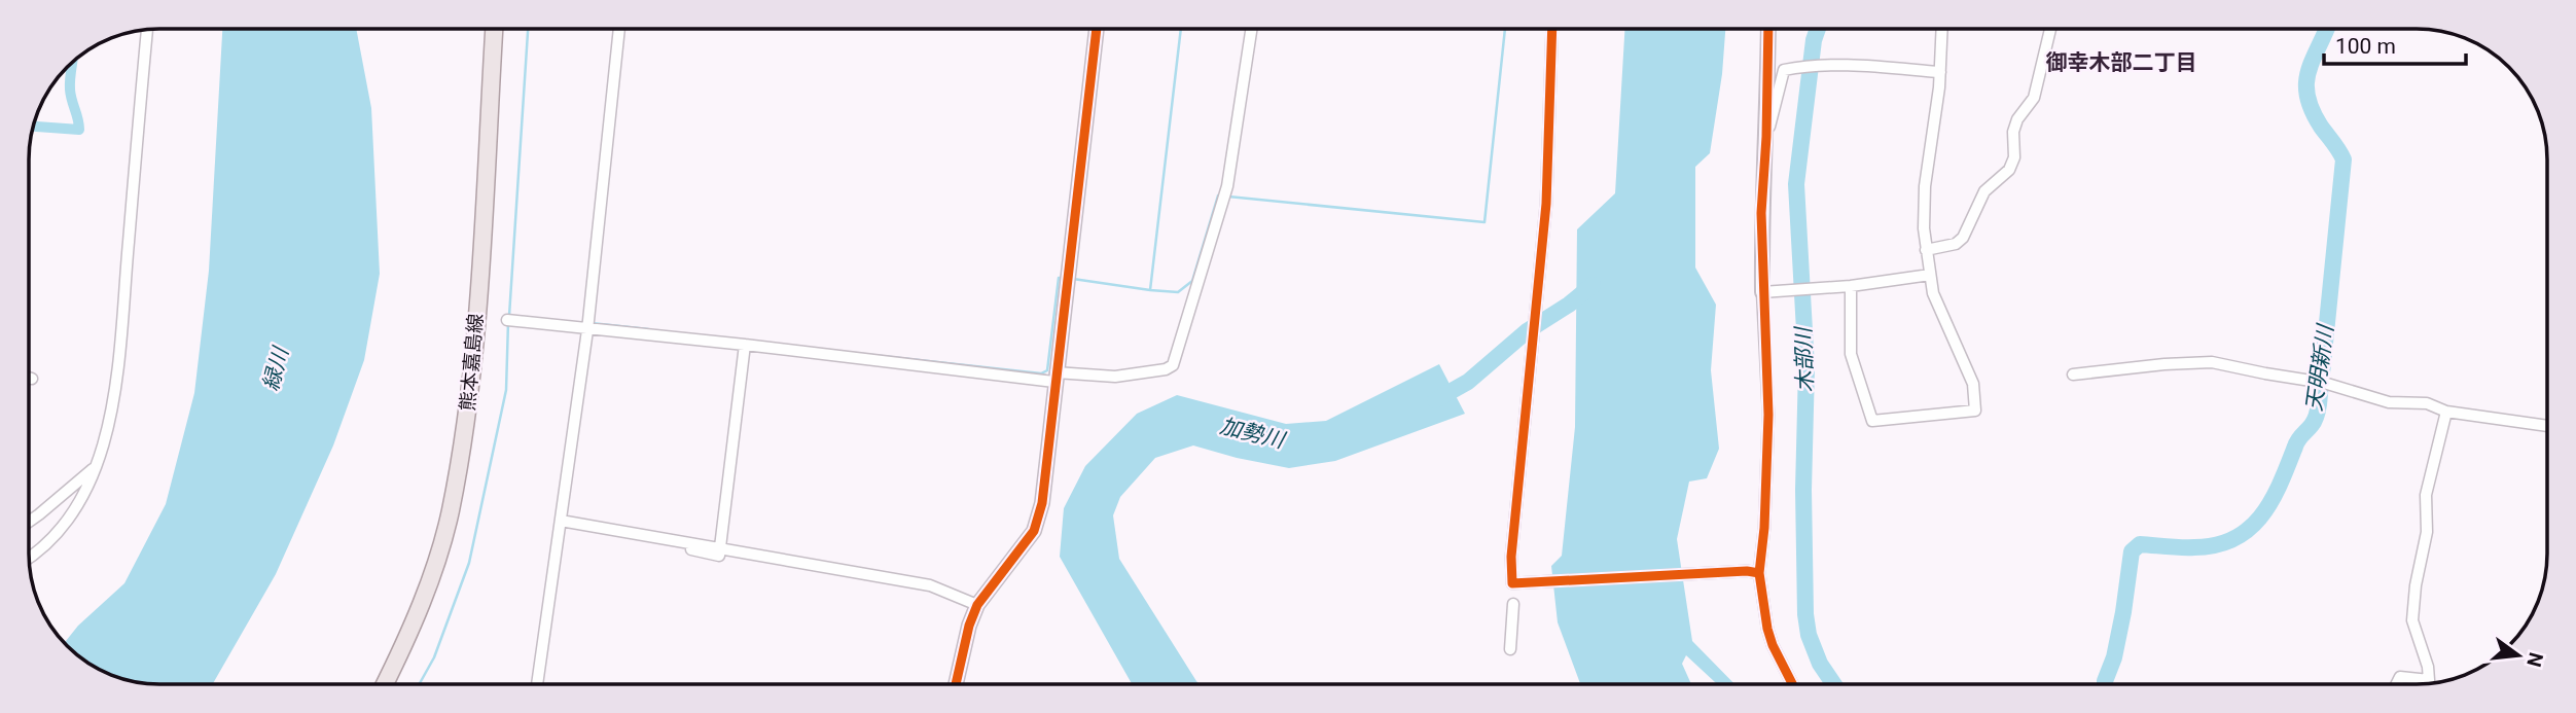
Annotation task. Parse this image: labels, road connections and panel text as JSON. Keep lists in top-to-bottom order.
{
  "streets": {
    "main road": ["熊本嘉島線"]
  },
  "districts": ["御幸木部二丁目"],
  "water": [
    "木部川",
    "天明新川",
    "緑川",
    "加勢川"
  ],
  "scale_bar": "100 m",
  "north": "right"
}
